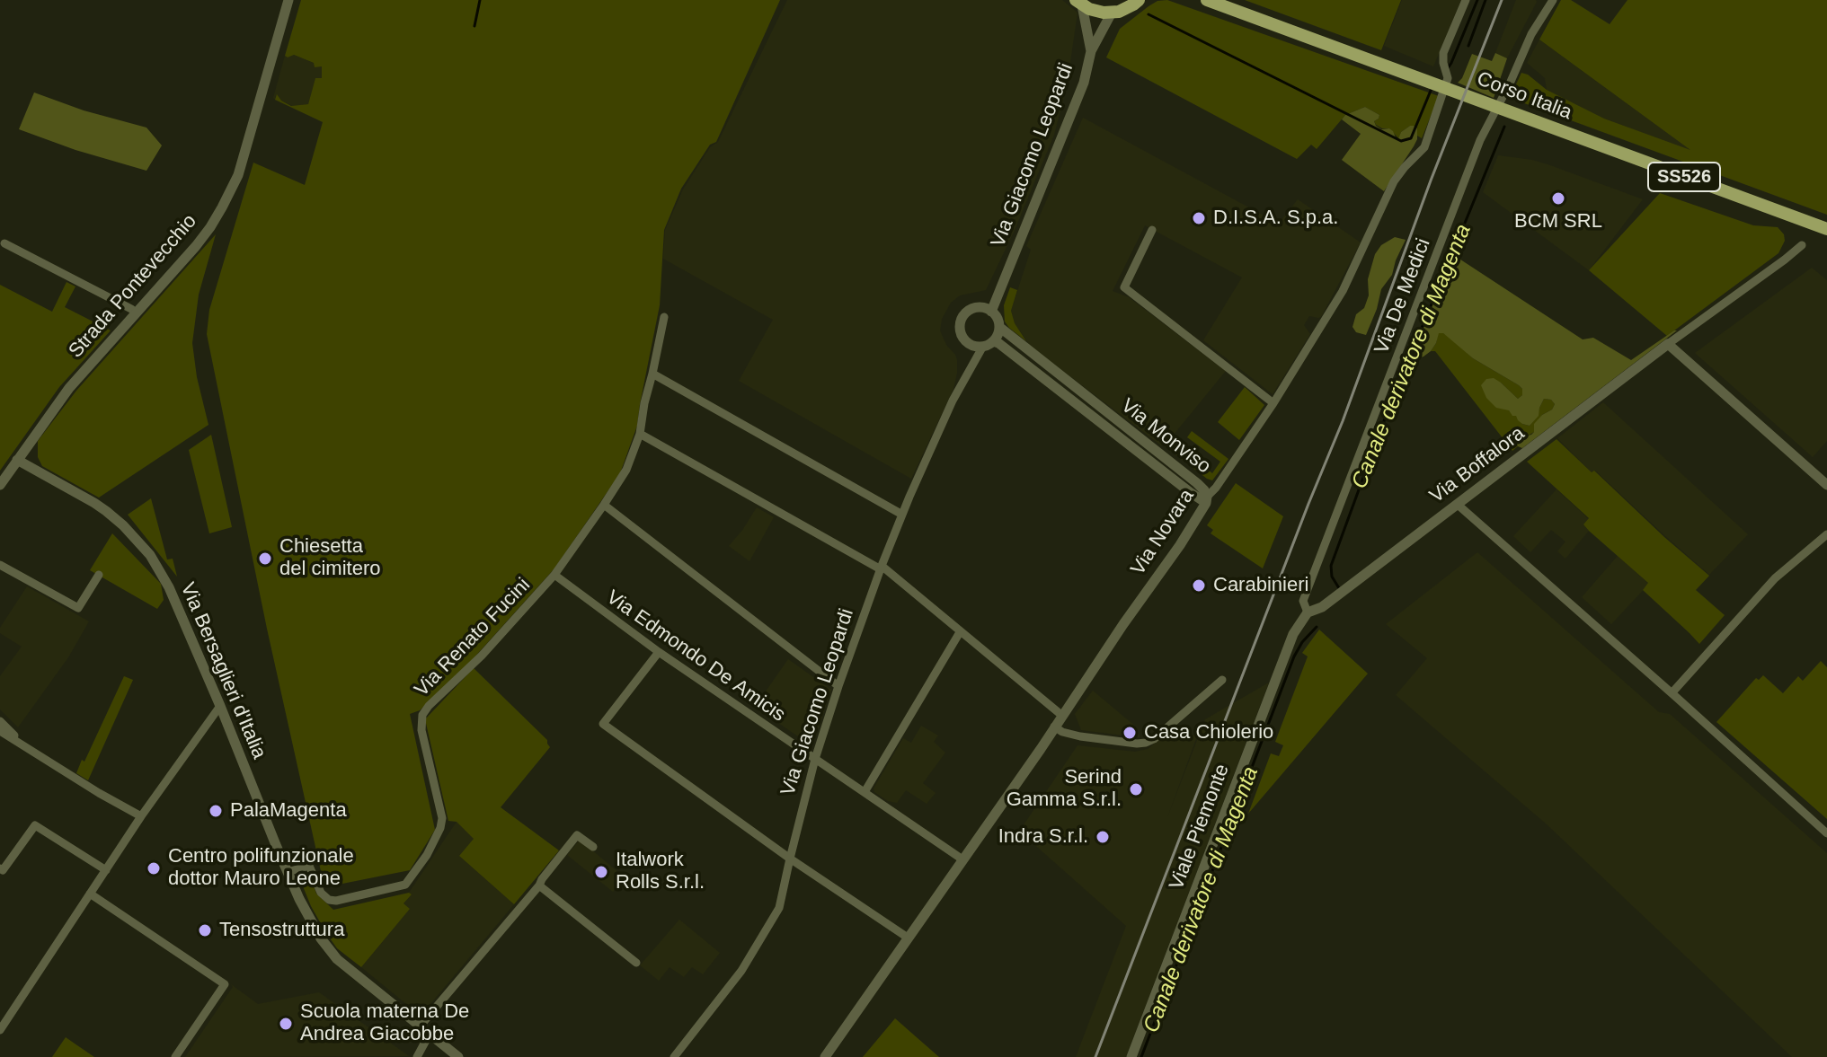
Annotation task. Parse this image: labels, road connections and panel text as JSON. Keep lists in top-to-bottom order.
{
  "streets": {
    "main road": ["Corso Italia", "SS526"],
    "street": [
      "Via Giacomo Leopardi",
      "Strada Pontevecchio",
      "Via De Medici",
      "Via Monviso",
      "Via Boffalora",
      "Via Novara",
      "Via Renato Fucini",
      "Via Edmondo De Amicis",
      "Via Bersaglieri d'Italia",
      "Viale Piemonte"
    ]
  },
  "crossings": [
    ["Via Giacomo Leopardi", "Via Monviso"],
    ["Via Giacomo Leopardi", "Via Edmondo De Amicis"],
    ["Strada Pontevecchio", "Via Bersaglieri d'Italia"],
    ["Via De Medici", "Via Boffalora"],
    ["Via De Medici", "Viale Piemonte"],
    ["Via Monviso", "Via Novara"],
    ["Via Boffalora", "Viale Piemonte"],
    ["Via Novara", "Via Edmondo De Amicis"],
    ["Via Renato Fucini", "Via Edmondo De Amicis"],
    ["Via Renato Fucini", "Via Bersaglieri d'Italia"]
  ],
  "water": ["Canale derivatore di Magenta"],
  "places": [
    "BCM SRL",
    "D.I.S.A. S.p.a.",
    "Chiesetta del cimitero",
    "Carabinieri",
    "Casa Chiolerio",
    "Serind Gamma S.r.l.",
    "PalaMagenta",
    "Indra S.r.l.",
    "Centro polifunzionale dottor Mauro Leone",
    "Italwork Rolls S.r.l.",
    "Tensostruttura",
    "Scuola materna De Andrea Giacobbe"
  ]
}
